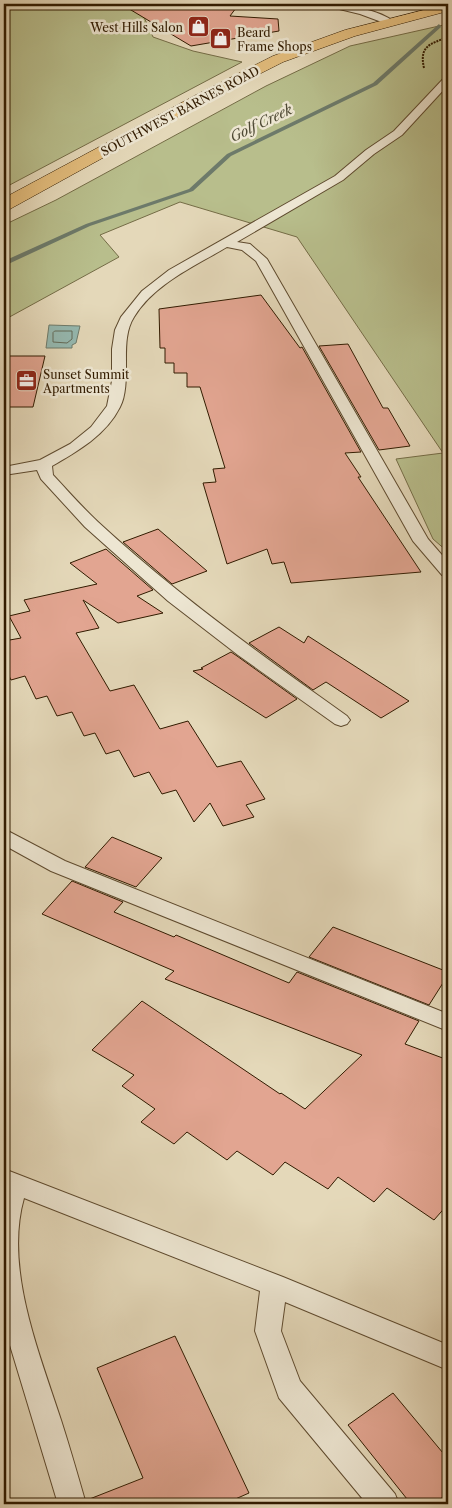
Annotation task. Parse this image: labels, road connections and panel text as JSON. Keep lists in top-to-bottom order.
{
  "streets": {
    "main road": ["SOUTHWEST BARNES ROAD"]
  },
  "water": ["Golf Creek"],
  "places": {
    "shop": ["West Hills Salon", "Beard Frame Shops"],
    "office": ["Sunset Summit Apartments"]
  }
}
